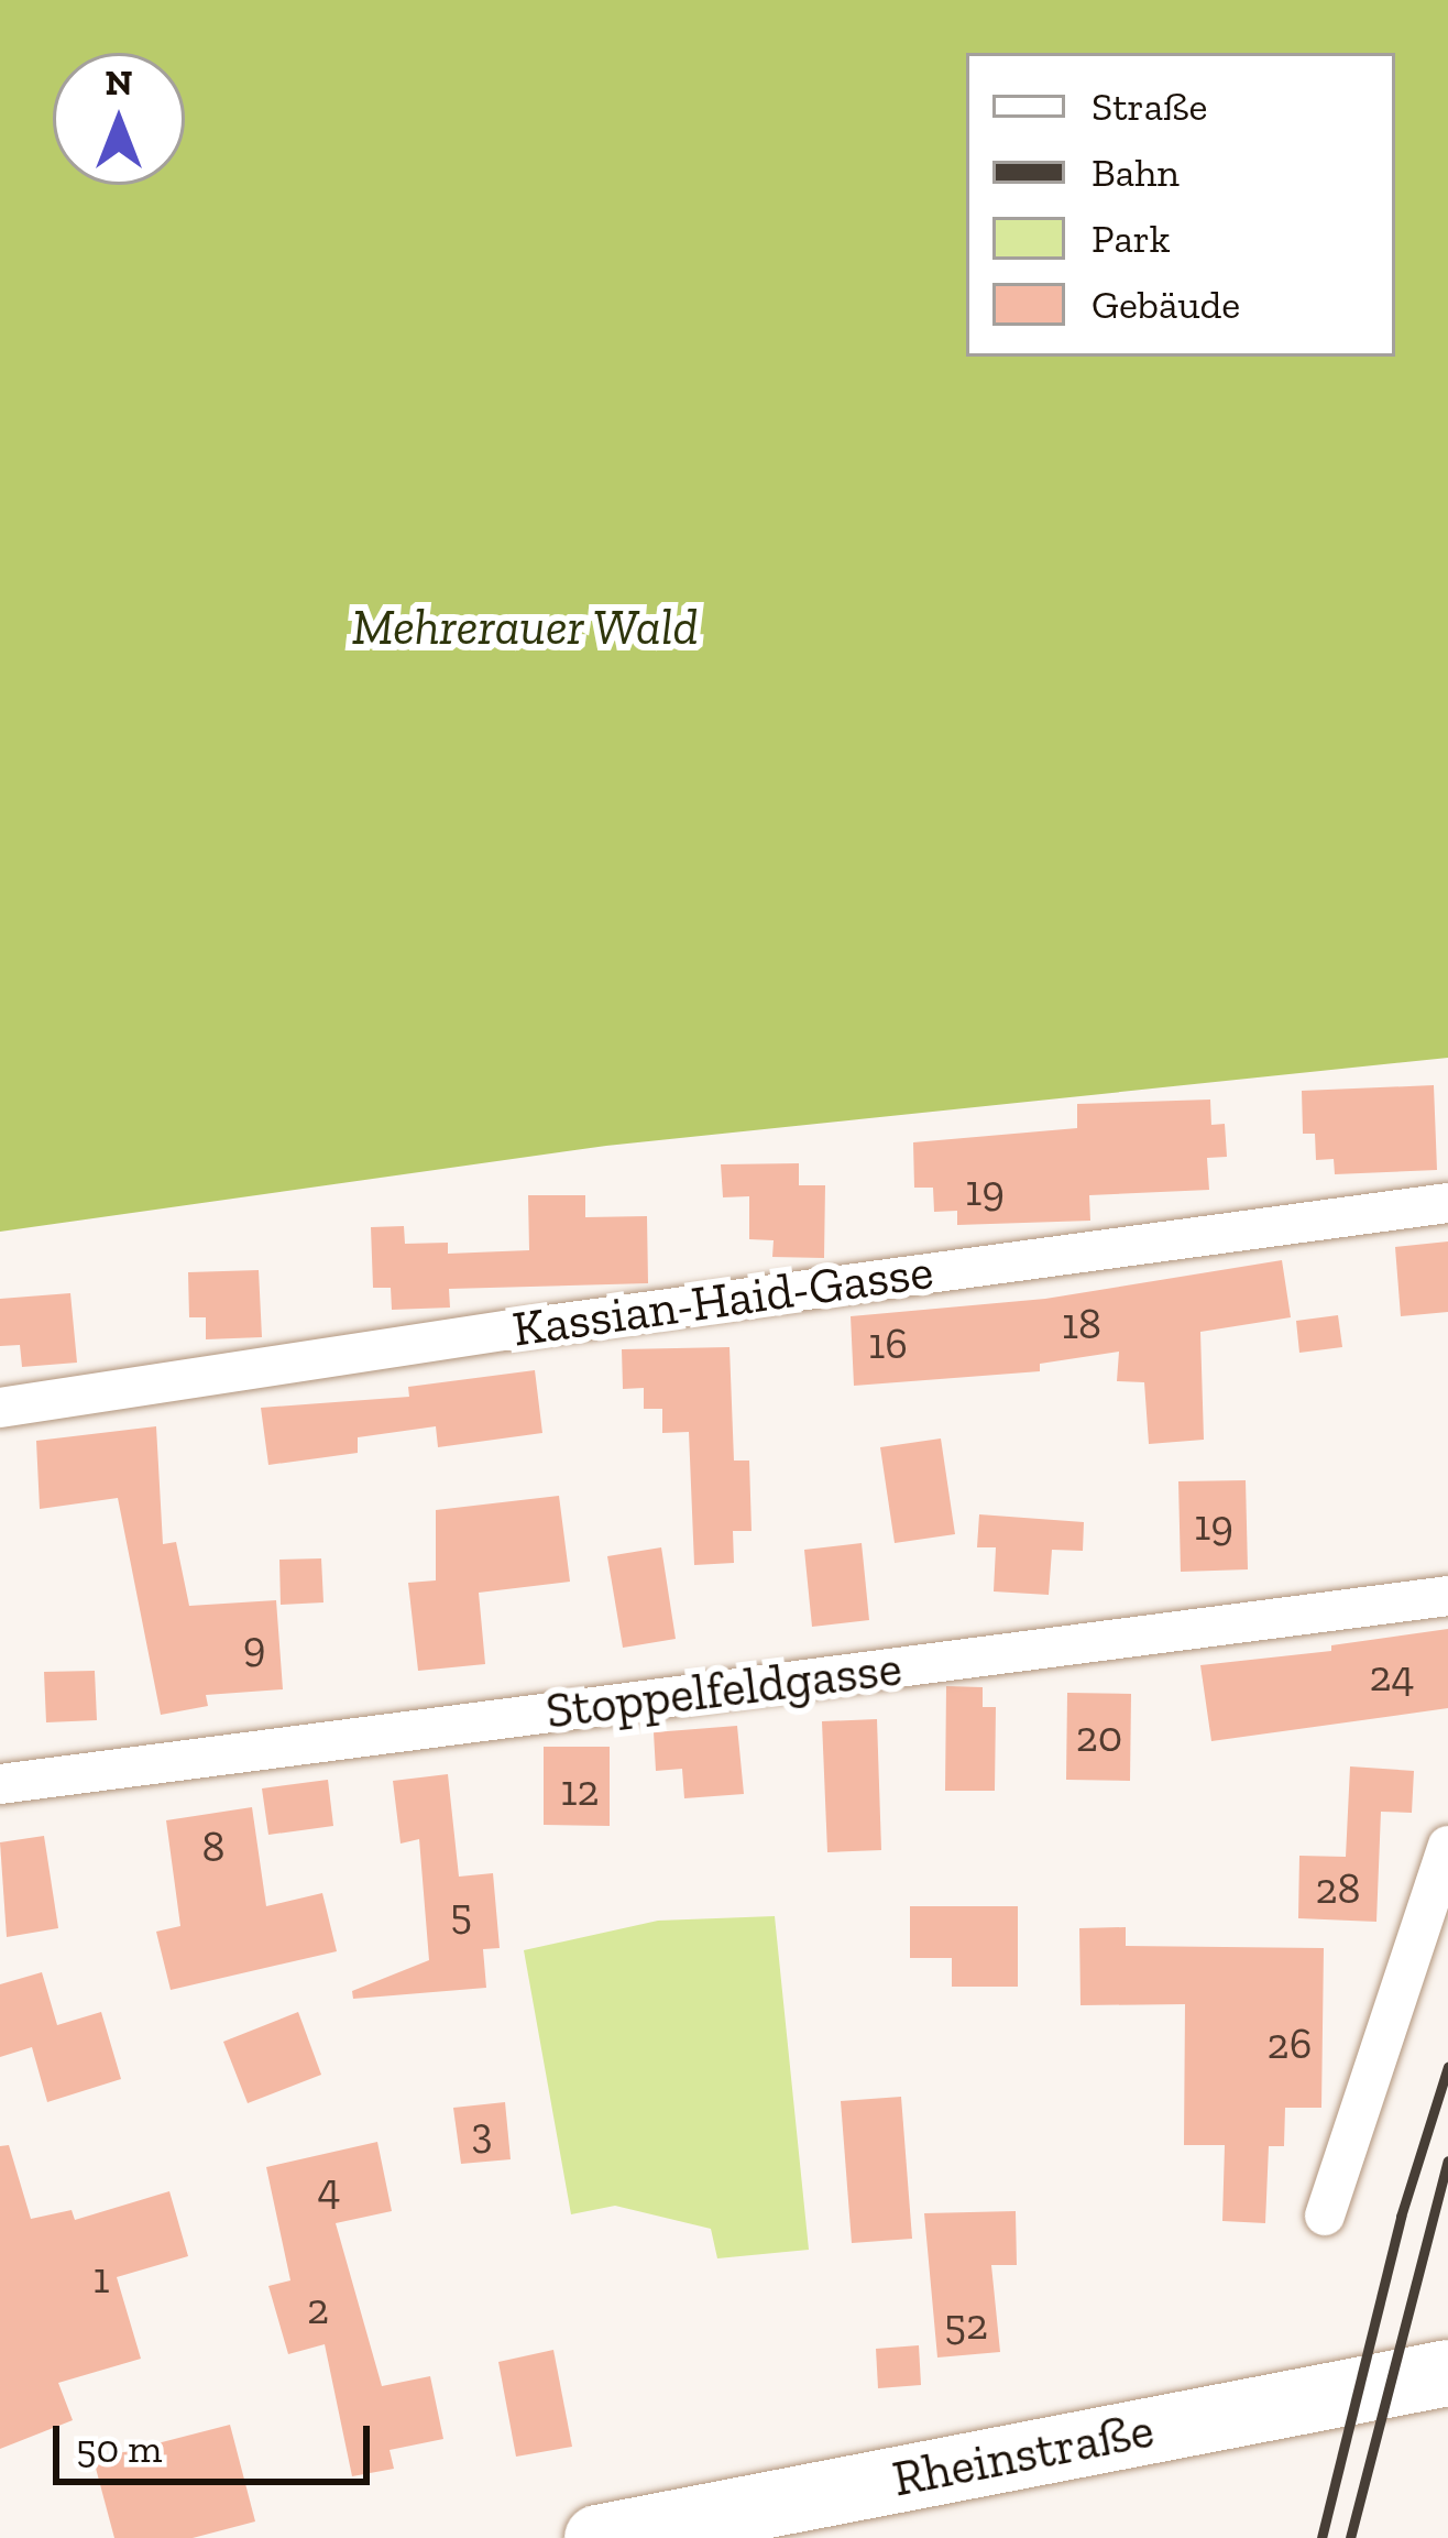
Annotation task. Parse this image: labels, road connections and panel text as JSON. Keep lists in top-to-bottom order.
{
  "streets": {
    "main road": ["Rheinstraße"],
    "street": ["Kassian-Haid-Gasse", "Stoppelfeldgasse"]
  },
  "parks": ["Mehrerauer Wald"],
  "house_numbers": [
    "19",
    "18",
    "16",
    "19",
    "9",
    "24",
    "20",
    "12",
    "8",
    "28",
    "5",
    "26",
    "3",
    "4",
    "1",
    "2",
    "52"
  ],
  "legend": [
    "Straße",
    "Bahn",
    "Park",
    "Gebäude"
  ],
  "scale_bar": "50 m",
  "north": "top"
}
